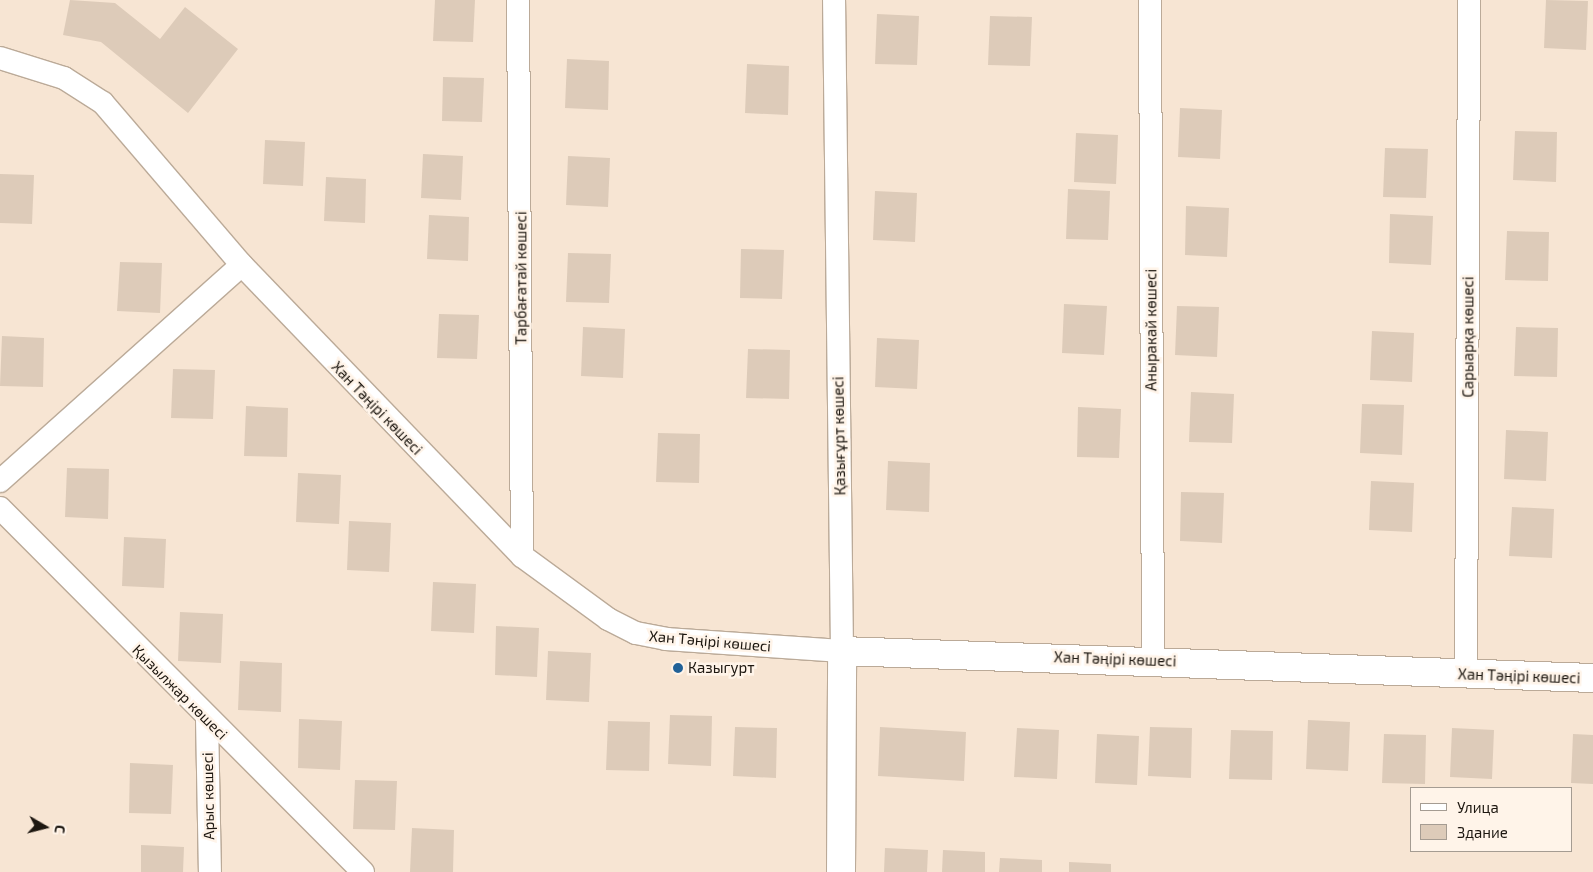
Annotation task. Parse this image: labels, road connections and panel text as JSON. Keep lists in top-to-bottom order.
{
  "streets": {
    "street": [
      "Тарбағатай көшесі",
      "Аныракай көшесі",
      "Сарыарқа көшесі",
      "Хан Тәңірі көшесі",
      "Қазығұрт көшесі",
      "Қызылжар көшесі",
      "Арыс көшесі"
    ]
  },
  "crossings": [
    ["Тарбағатай көшесі", "Хан Тәңірі көшесі"],
    ["Аныракай көшесі", "Хан Тәңірі көшесі"],
    ["Сарыарқа көшесі", "Хан Тәңірі көшесі"],
    ["Хан Тәңірі көшесі", "Қазығұрт көшесі"],
    ["Қызылжар көшесі", "Арыс көшесі"]
  ],
  "places": ["Казыгурт"],
  "legend": ["Улица", "Здание"],
  "north": "right"
}
